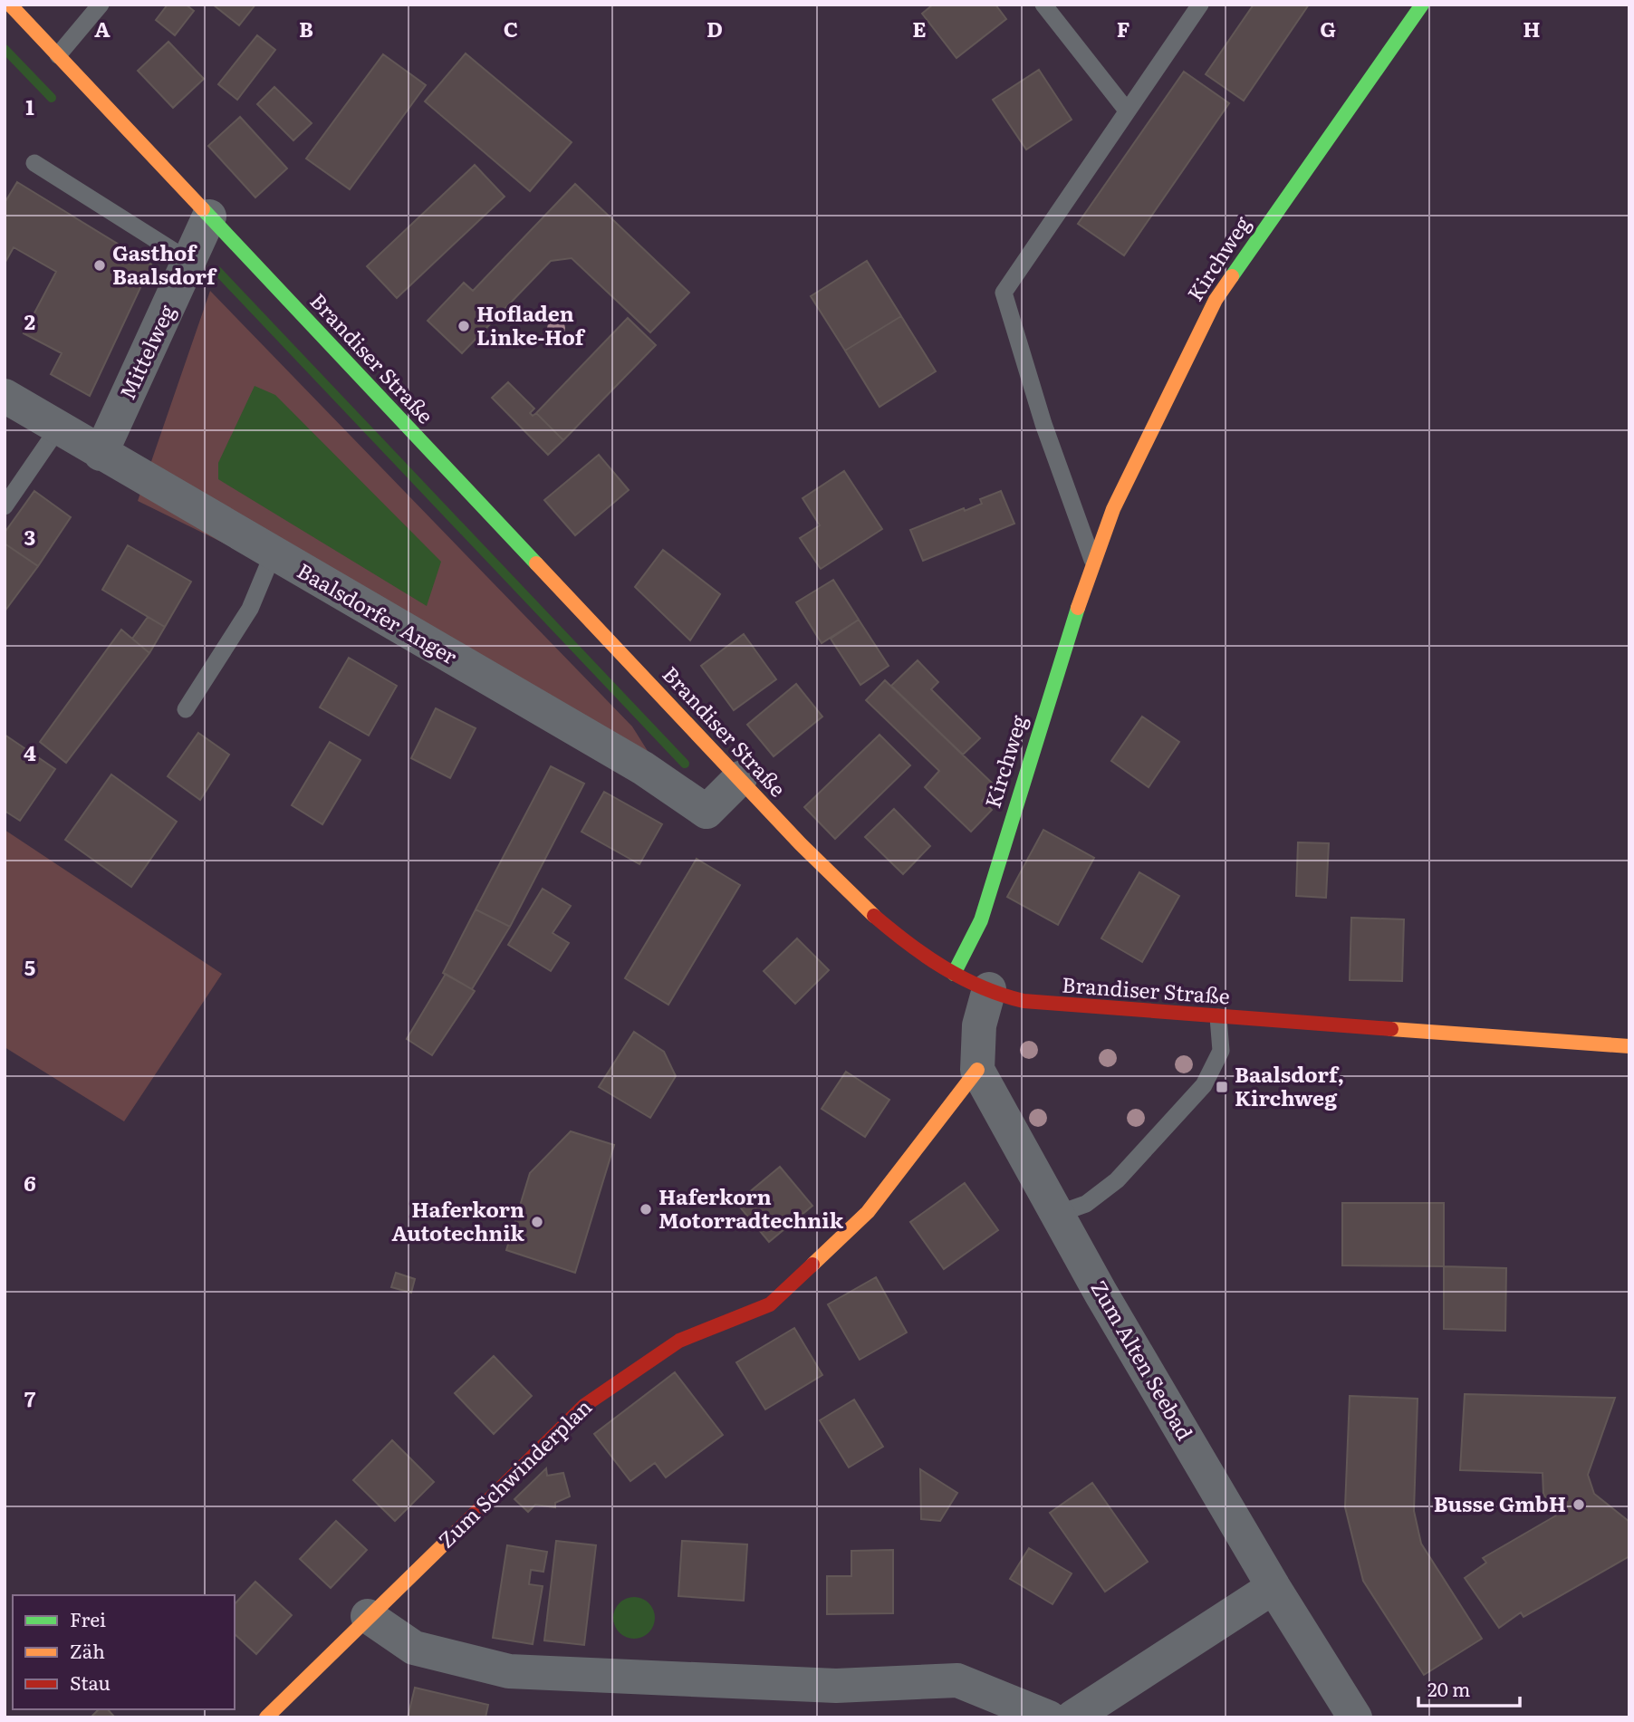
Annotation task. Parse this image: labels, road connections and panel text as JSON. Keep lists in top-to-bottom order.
{
  "streets": {
    "street": [
      "Kirchweg",
      "Mittelweg",
      "Brandiser Straße",
      "Baalsdorfer Anger",
      "Zum Alten Seebad",
      "Zum Schwinderplan"
    ]
  },
  "crossings": [
    ["Kirchweg", "Brandiser Straße"],
    ["Mittelweg", "Brandiser Straße"],
    ["Mittelweg", "Baalsdorfer Anger"],
    ["Brandiser Straße", "Baalsdorfer Anger"],
    ["Zum Alten Seebad", "Zum Schwinderplan"]
  ],
  "places": {
    "other": [
      "Gasthof Baalsdorf",
      "Hofladen Linke-Hof",
      "Haferkorn Motorradtechnik",
      "Haferkorn Autotechnik",
      "Busse GmbH"
    ],
    "transit": ["Baalsdorf, Kirchweg"]
  },
  "legend": ["Frei", "Zäh", "Stau"],
  "scale_bar": "20 m",
  "grid": {
    "columns": [
      "A",
      "B",
      "C",
      "D",
      "E",
      "F",
      "G",
      "H"
    ],
    "rows": [
      "1",
      "2",
      "3",
      "4",
      "5",
      "6",
      "7"
    ]
  }
}
